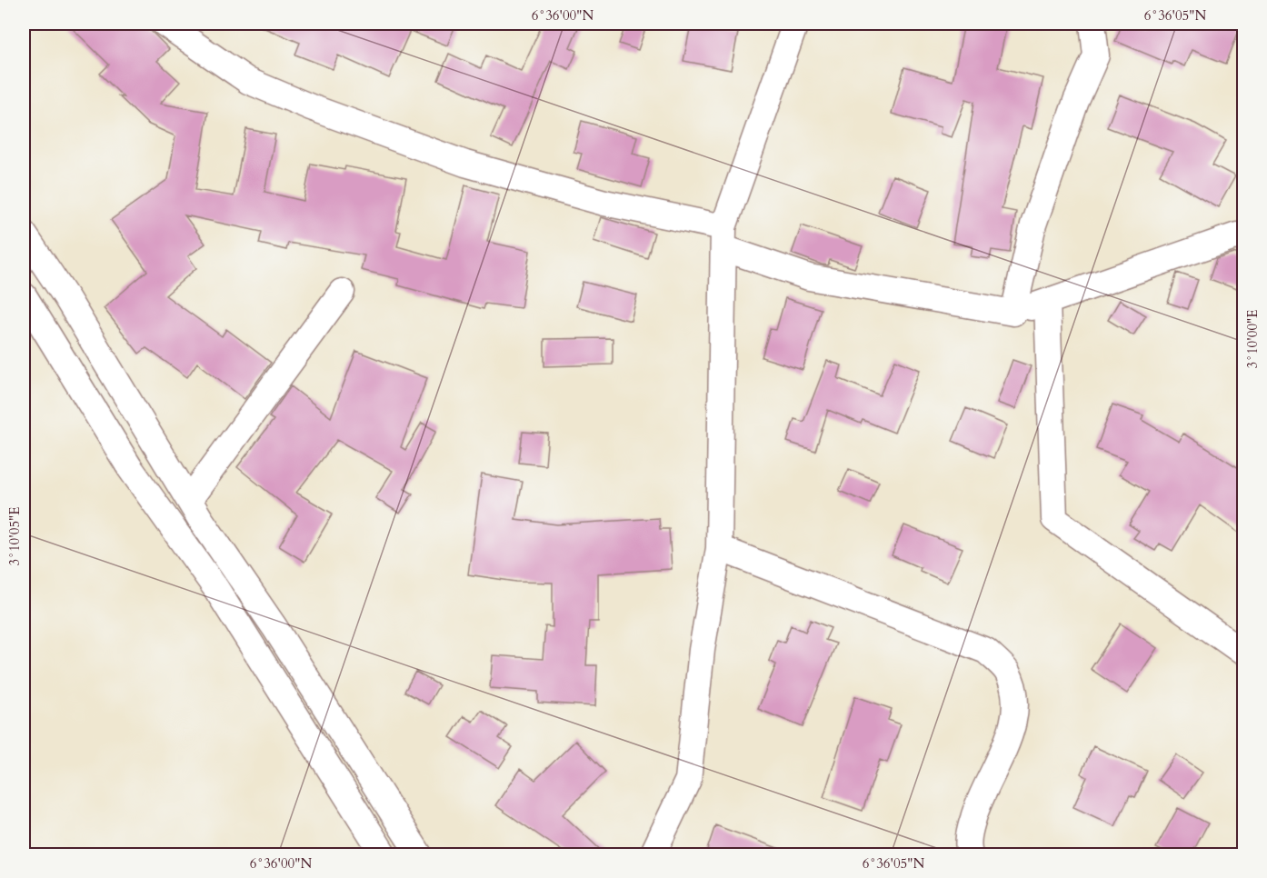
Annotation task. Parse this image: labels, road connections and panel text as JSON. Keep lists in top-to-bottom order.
{
  "coordinates": [
    "6°36'00\"N",
    "6°36'05\"N",
    "3°10'00\"E",
    "3°10'05\"E"
  ]
}
